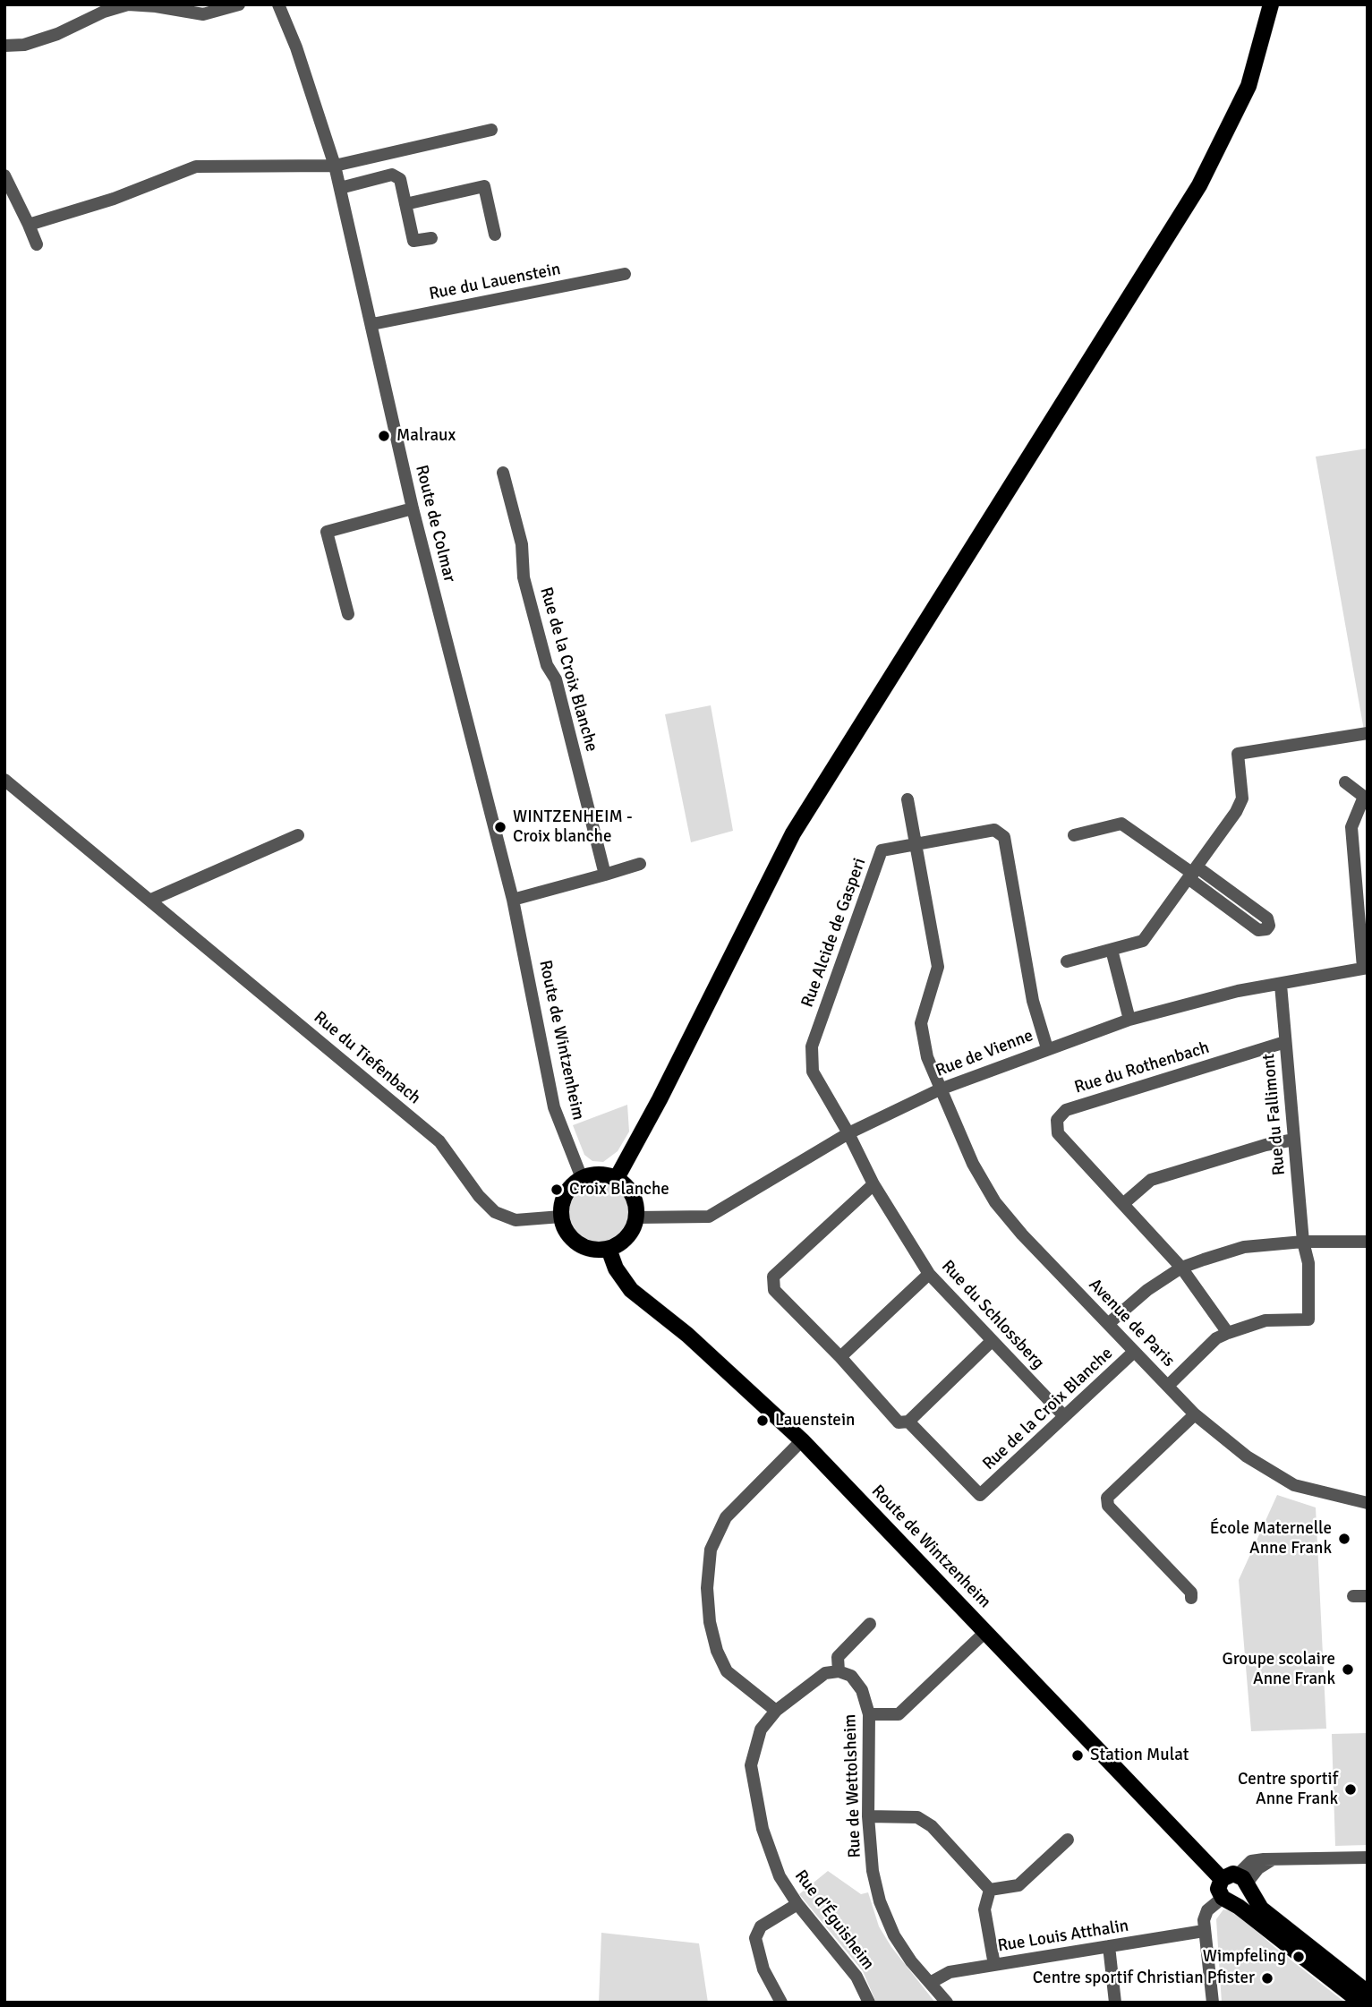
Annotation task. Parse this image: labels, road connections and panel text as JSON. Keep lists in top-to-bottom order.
{
  "streets": {
    "main road": ["Route de Wintzenheim"],
    "street": [
      "Rue du Lauenstein",
      "Route de Colmar",
      "Rue de la Croix Blanche",
      "Rue Alcide de Gasperi",
      "Rue de Vienne",
      "Rue du Tiefenbach",
      "Rue du Rothenbach",
      "Rue du Fallimont",
      "Rue du Schlossberg",
      "Avenue de Paris",
      "Rue de Wettolsheim",
      "Rue d'Éguisheim",
      "Rue Louis Atthalin"
    ]
  },
  "crossings": [
    ["Rue du Lauenstein", "Route de Colmar"],
    ["Route de Colmar", "Route de Wintzenheim"],
    ["Rue de la Croix Blanche", "Rue du Schlossberg"],
    ["Rue de la Croix Blanche", "Avenue de Paris"],
    ["Rue Alcide de Gasperi", "Rue de Vienne"],
    ["Rue Alcide de Gasperi", "Rue du Schlossberg"],
    ["Rue Alcide de Gasperi", "Avenue de Paris"],
    ["Route de Wintzenheim", "Rue de Vienne"],
    ["Route de Wintzenheim", "Rue du Tiefenbach"],
    ["Rue de Vienne", "Rue du Tiefenbach"],
    ["Rue de Vienne", "Rue du Fallimont"],
    ["Rue de Vienne", "Rue du Schlossberg"],
    ["Rue de Vienne", "Avenue de Paris"],
    ["Rue du Rothenbach", "Rue du Fallimont"],
    ["Rue de Wettolsheim", "Rue Louis Atthalin"]
  ],
  "places": [
    "Malraux",
    "WINTZENHEIM - Croix blanche",
    "Croix Blanche",
    "Lauenstein",
    "École Maternelle Anne Frank",
    "Groupe scolaire Anne Frank",
    "Station Mulat",
    "Centre sportif Anne Frank",
    "Wimpfeling",
    "Centre sportif Christian Pfister"
  ]
}
